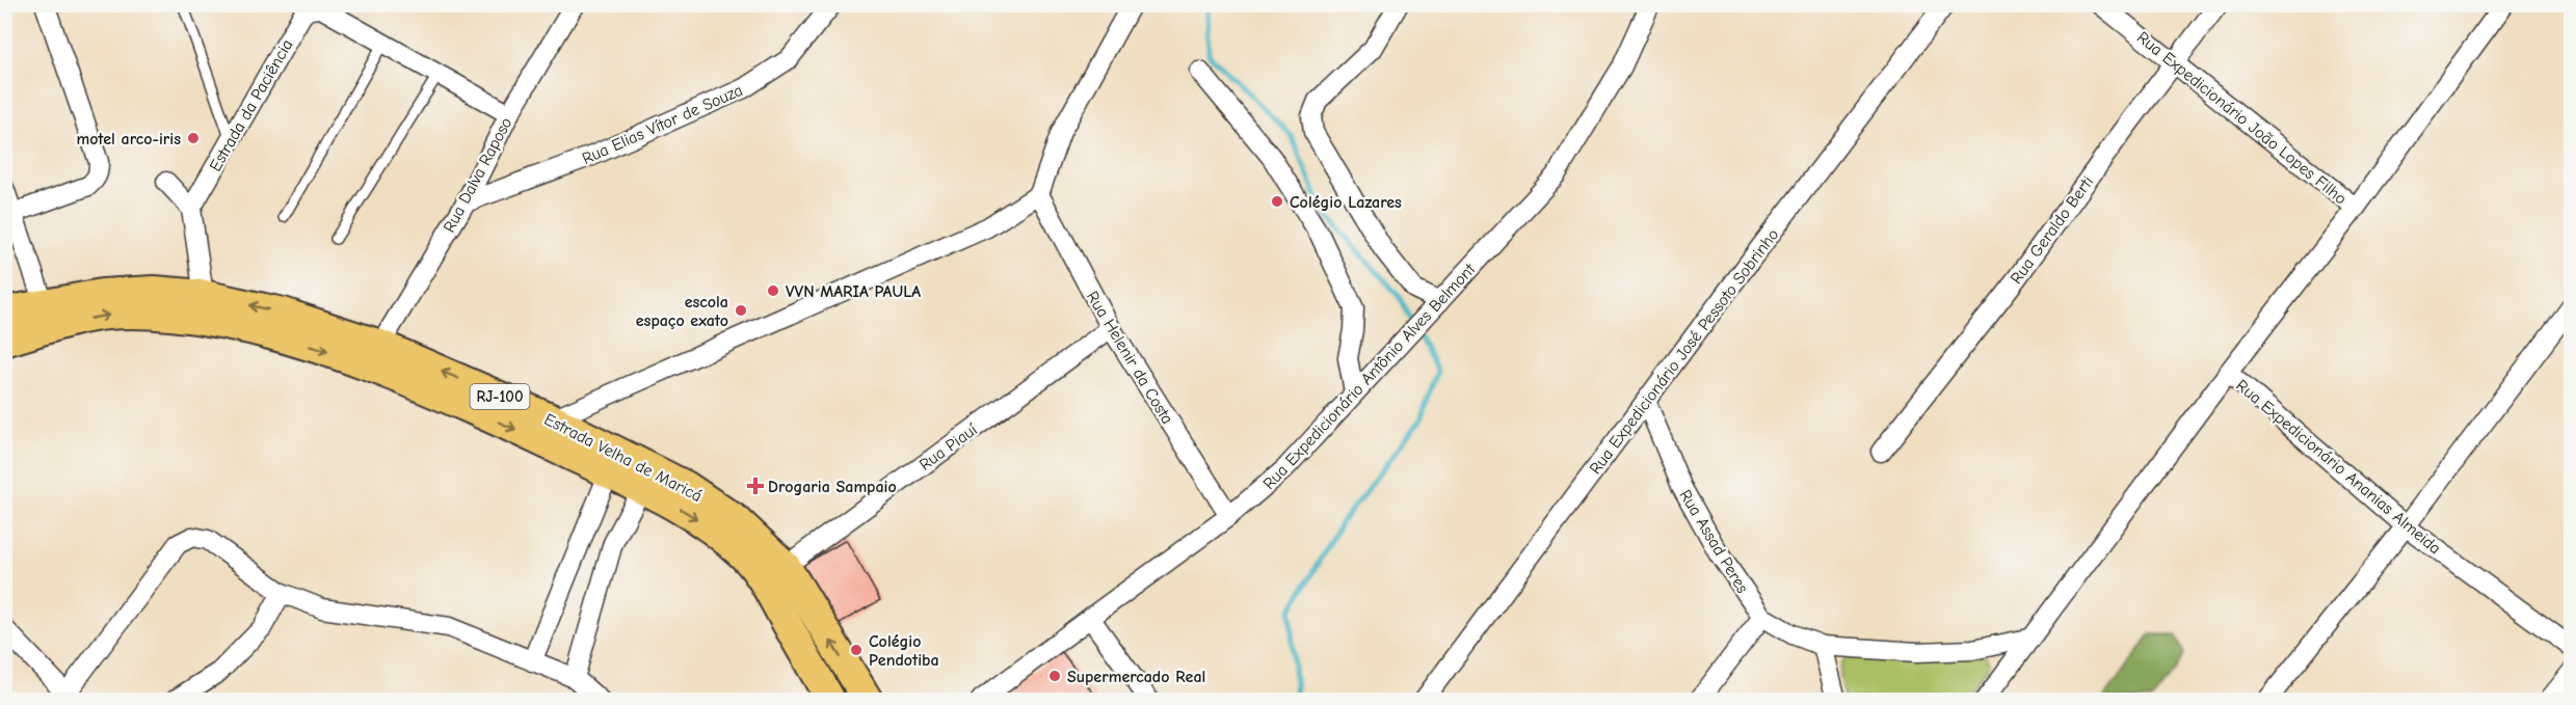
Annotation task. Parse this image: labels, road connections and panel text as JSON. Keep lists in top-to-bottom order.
{
  "streets": {
    "main road": ["RJ-100", "Estrada Velha de Maricá"],
    "street": [
      "Estrada da Paciência",
      "Rua Expedicionário João Lopes Filho",
      "Rua Elias Vítor de Souza",
      "Rua Dalva Raposo",
      "Rua Geraldo Berti",
      "Rua Expedicionário José Pessoto Sobrinho",
      "Rua Helenir da Costa",
      "Rua Expedicionário Antônio Alves Belmont",
      "Rua Piauí",
      "Rua Expedicionário Ananias Almeida",
      "Rua Assad Peres"
    ]
  },
  "crossings": [
    ["Estrada da Paciência", "Rua Dalva Raposo"],
    ["Rua Expedicionário João Lopes Filho", "Rua Geraldo Berti"],
    ["Rua Elias Vítor de Souza", "Rua Dalva Raposo"],
    ["Rua Dalva Raposo", "Estrada Velha de Maricá"],
    ["Rua Expedicionário José Pessoto Sobrinho", "Rua Assad Peres"],
    ["Rua Helenir da Costa", "Rua Expedicionário Antônio Alves Belmont"],
    ["Rua Helenir da Costa", "Rua Piauí"],
    ["Rua Piauí", "Estrada Velha de Maricá"]
  ],
  "places": {
    "other": [
      "motel arco-iris",
      "Colégio Lazares",
      "VVN MARIA PAULA",
      "escola espaço exato",
      "Colégio Pendotiba",
      "Supermercado Real"
    ],
    "health": ["Drogaria Sampaio"]
  }
}
